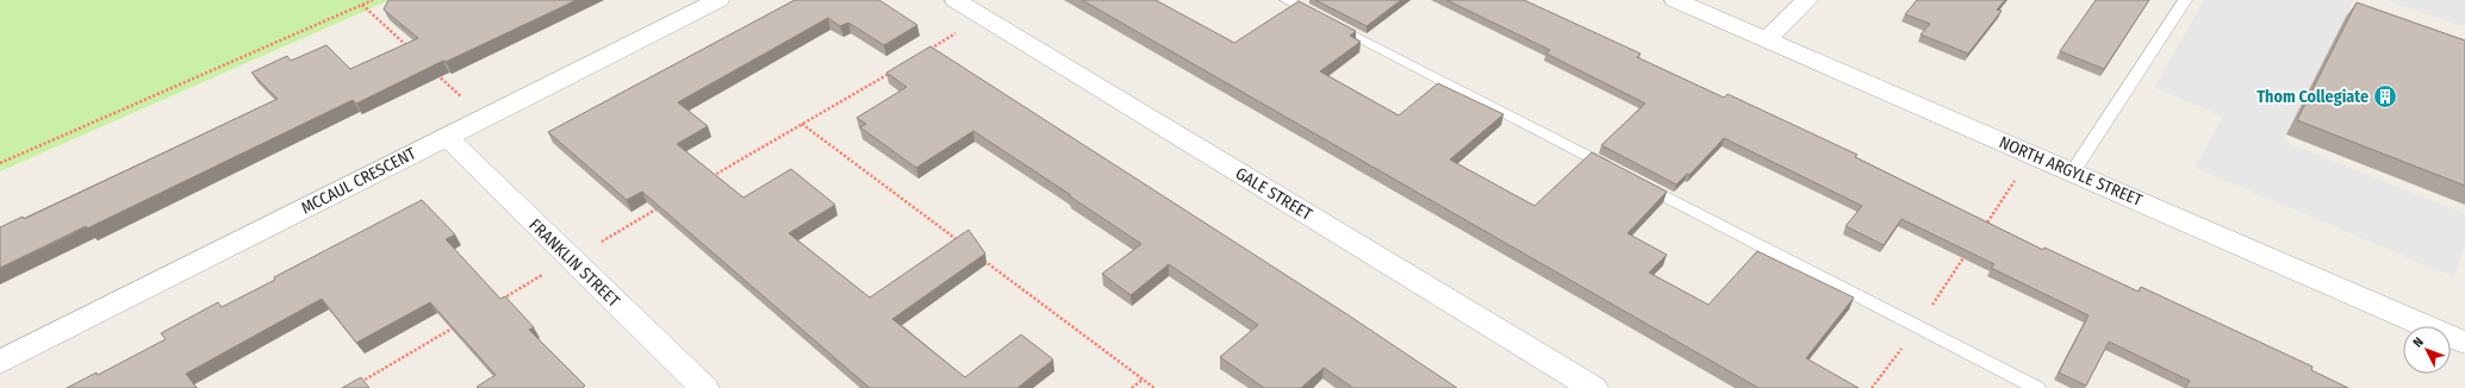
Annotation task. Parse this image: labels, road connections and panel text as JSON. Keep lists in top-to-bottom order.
{
  "streets": {
    "street": [
      "NORTH ARGYLE STREET",
      "MCCAUL CRESCENT",
      "GALE STREET",
      "FRANKLIN STREET"
    ]
  },
  "crossings": [
    ["MCCAUL CRESCENT", "FRANKLIN STREET"]
  ],
  "places": {
    "building": ["Thom Collegiate"]
  },
  "north": "top left"
}
